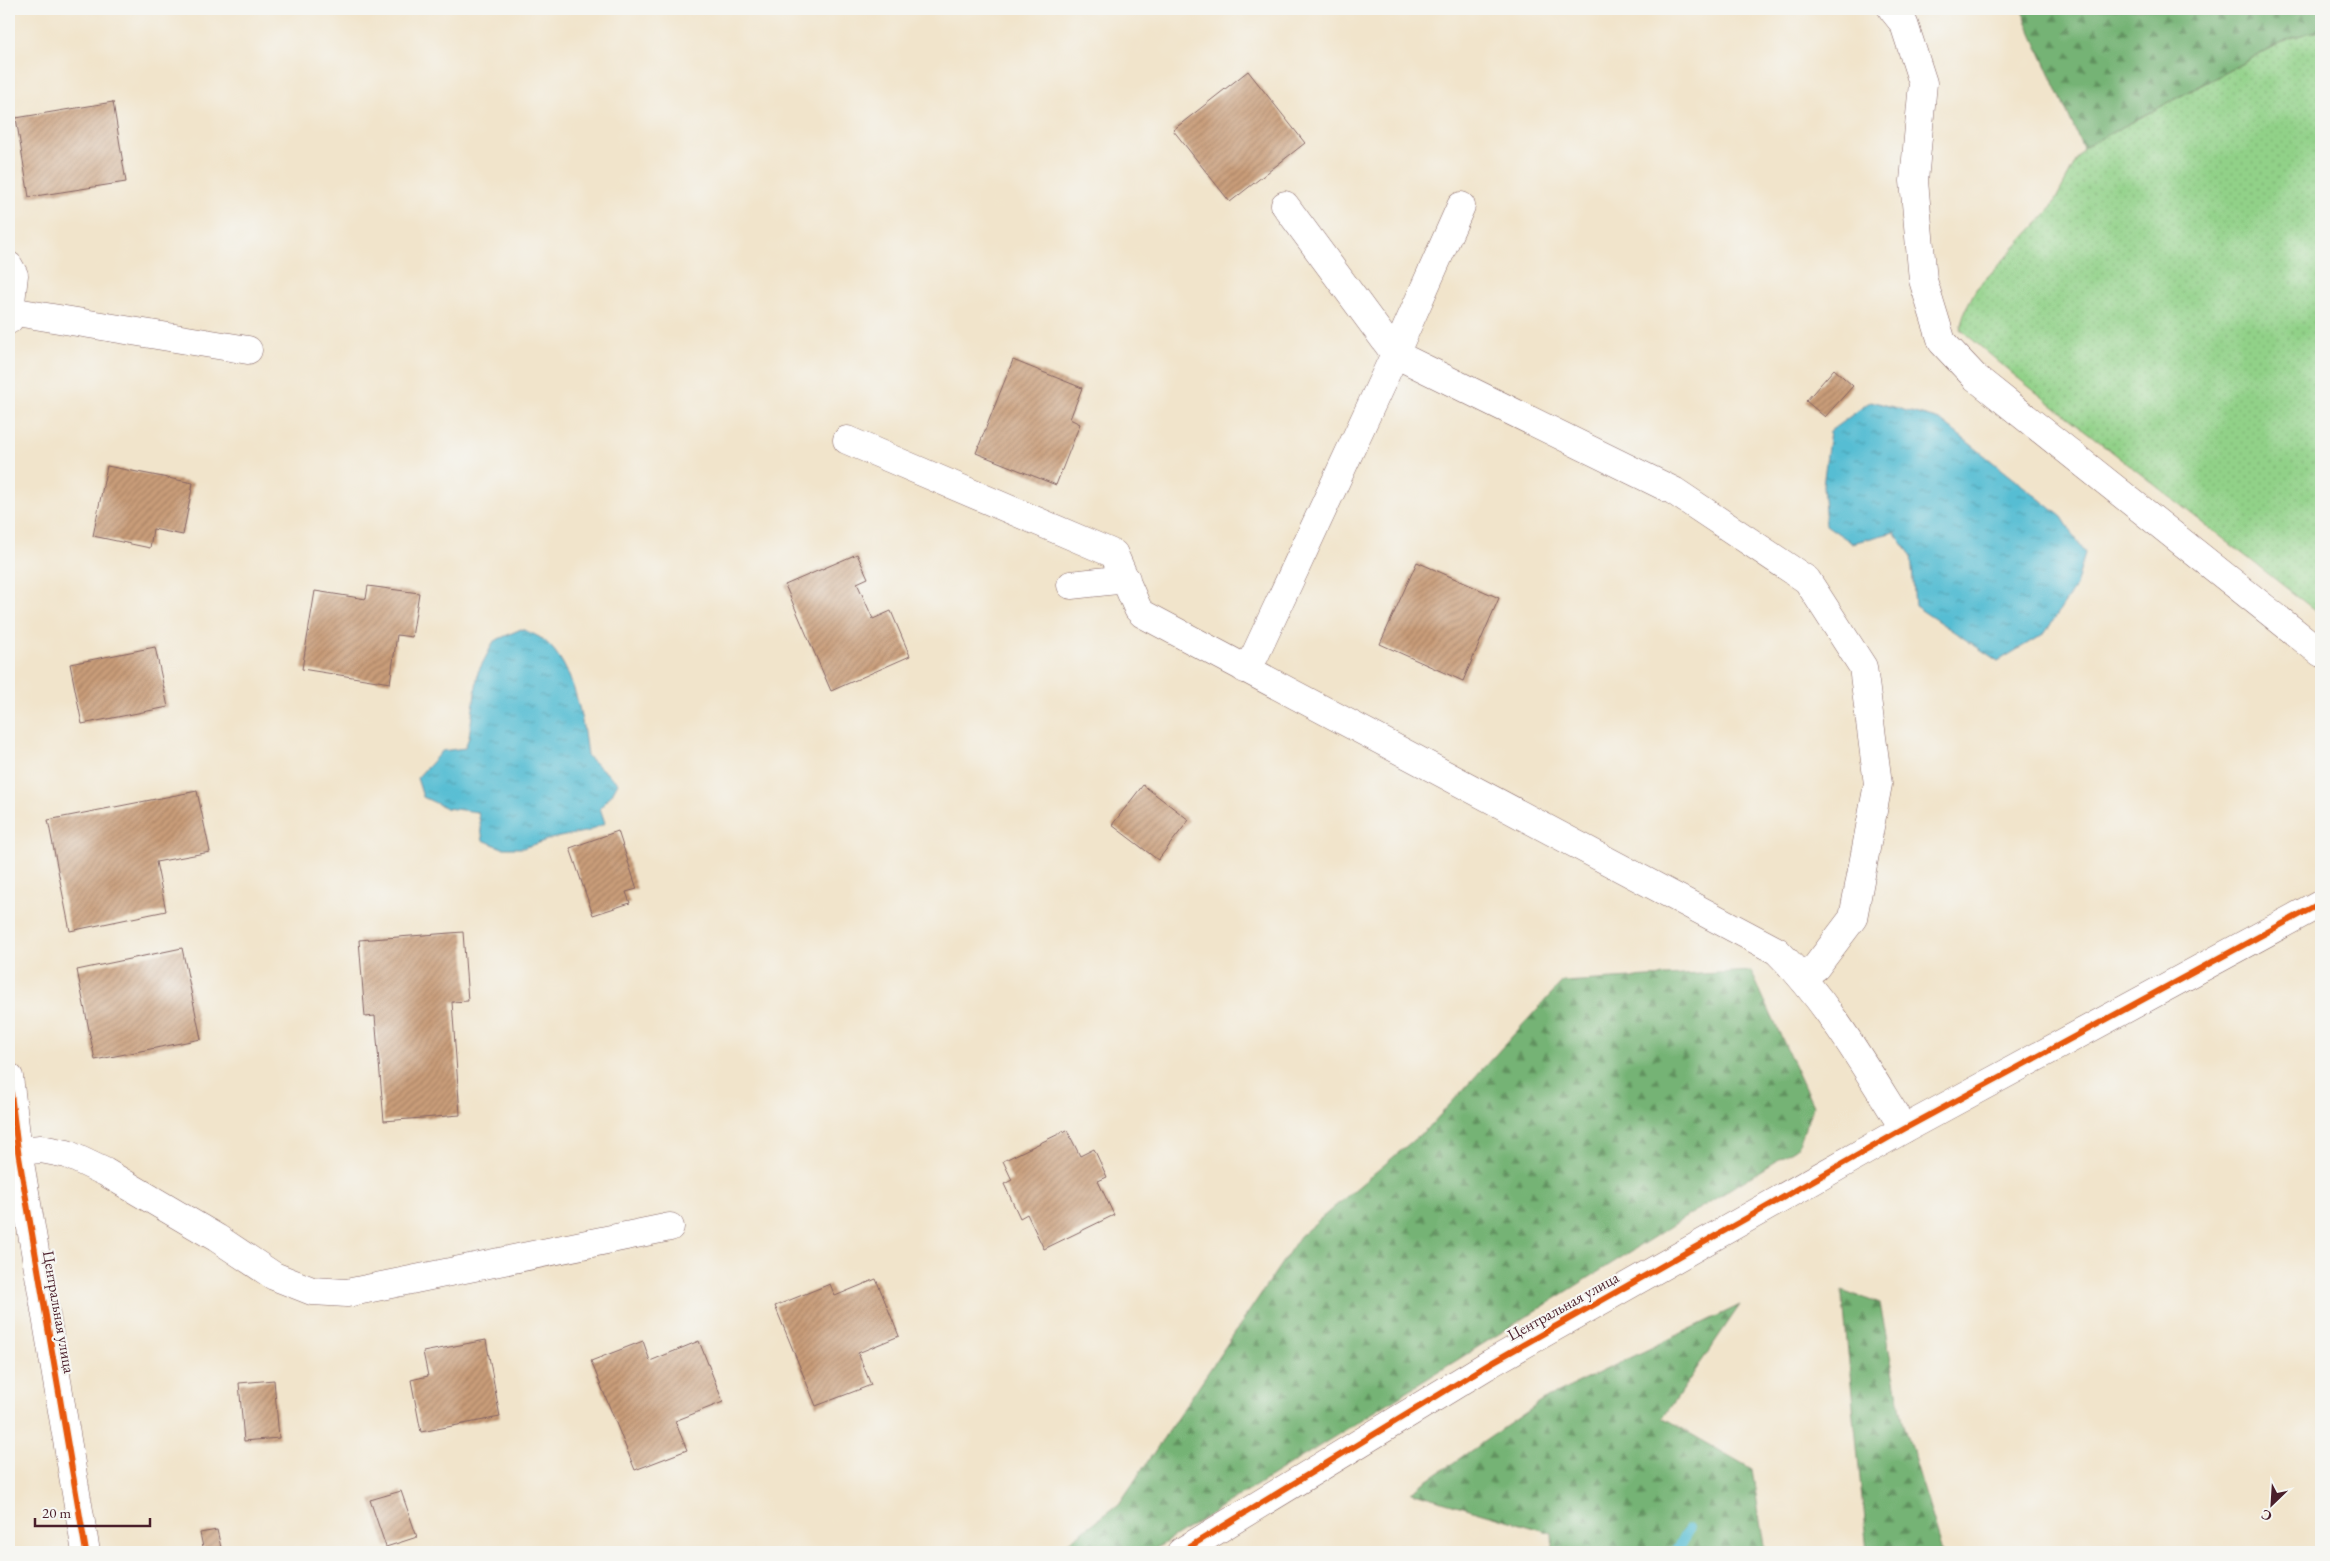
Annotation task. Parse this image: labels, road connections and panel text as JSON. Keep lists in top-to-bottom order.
{
  "streets": {
    "street": ["Центральная улица"]
  },
  "scale_bar": "20 m",
  "north": "bottom left"
}
